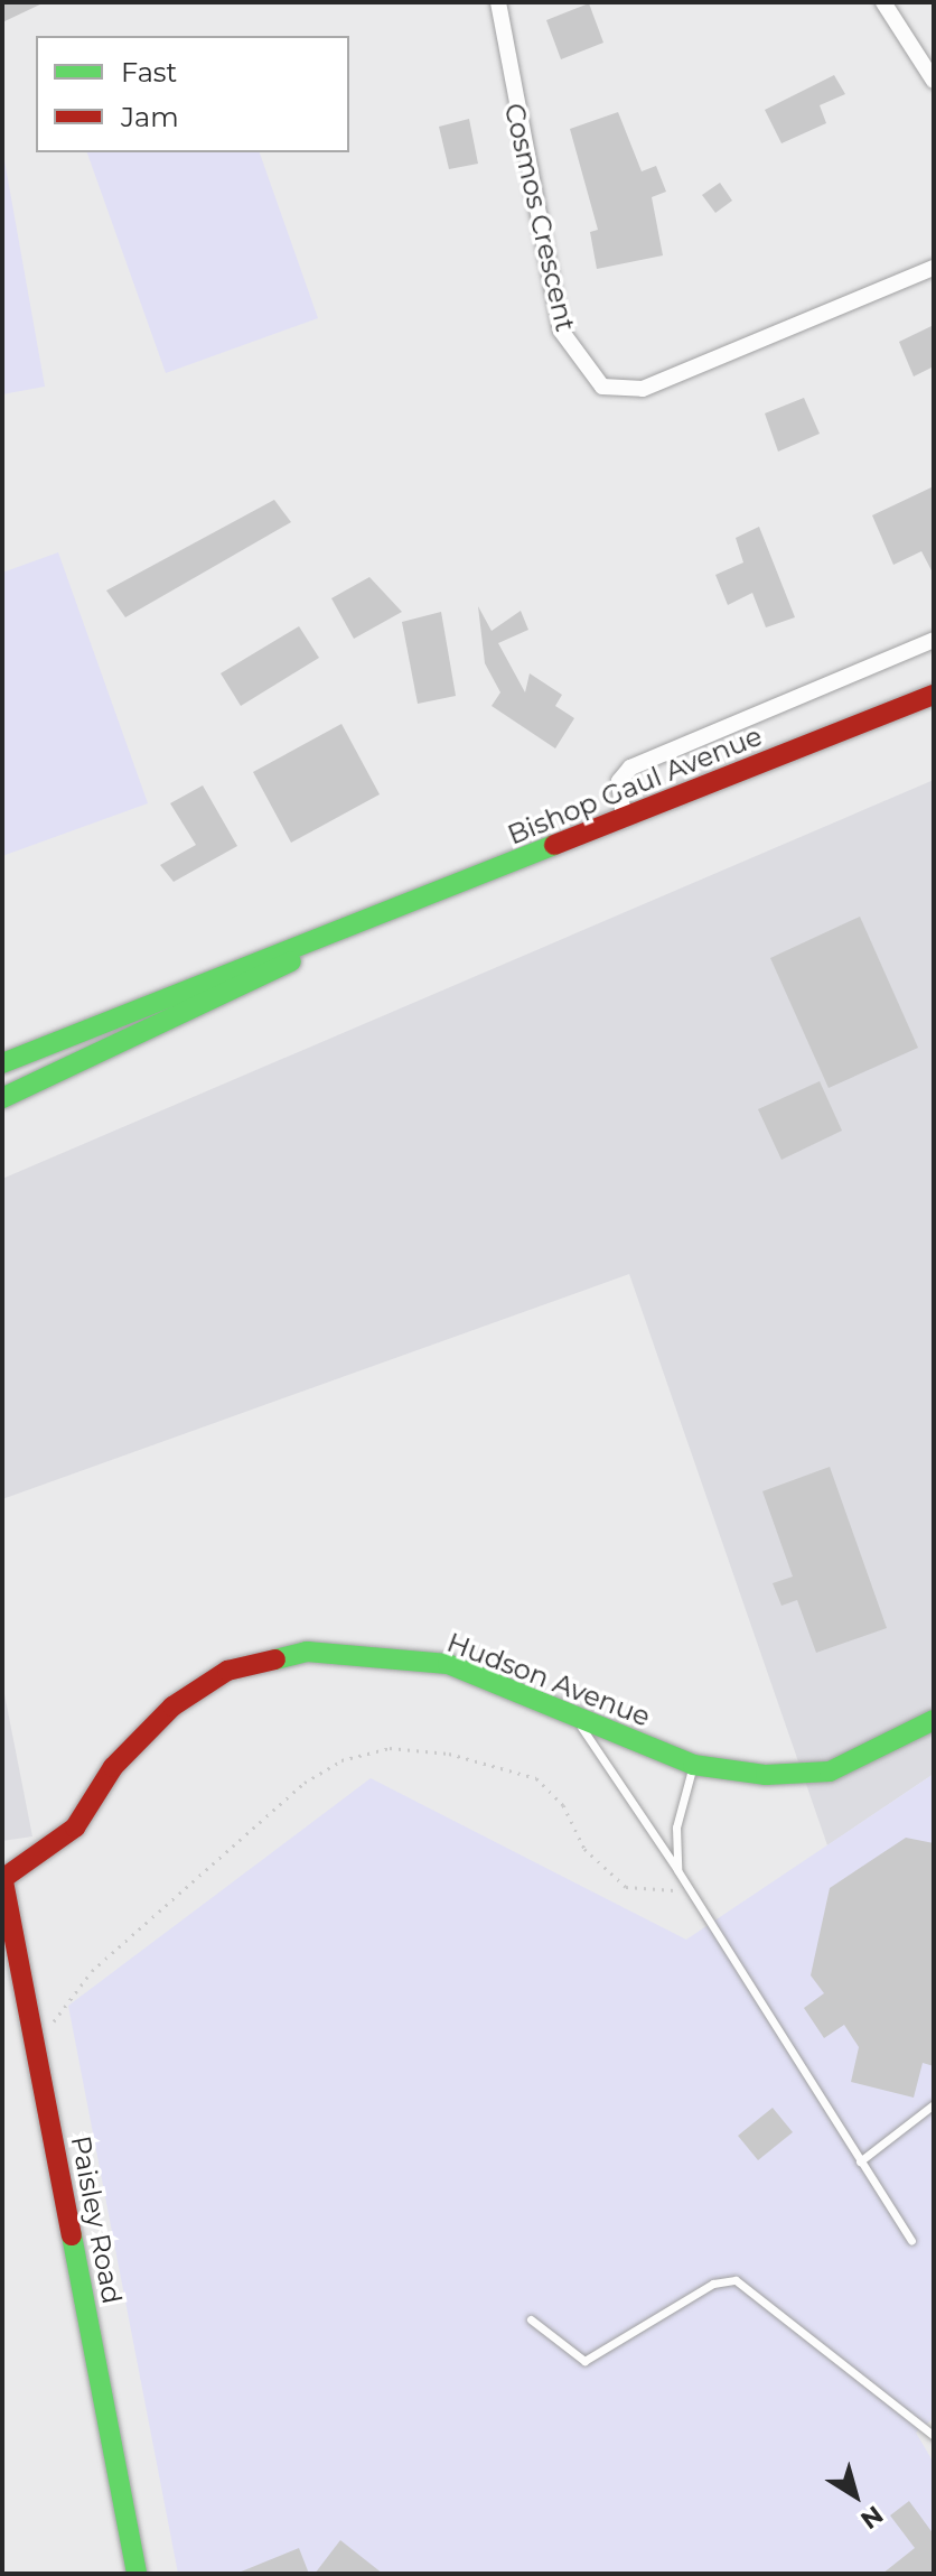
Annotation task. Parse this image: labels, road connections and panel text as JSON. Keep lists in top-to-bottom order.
{
  "streets": {
    "main road": ["Bishop Gaul Avenue", "Hudson Avenue", "Paisley Road"],
    "street": ["Cosmos Crescent"]
  },
  "crossings": [
    ["Hudson Avenue", "Paisley Road"]
  ],
  "legend": ["Fast", "Jam"],
  "north": "bottom right"
}
